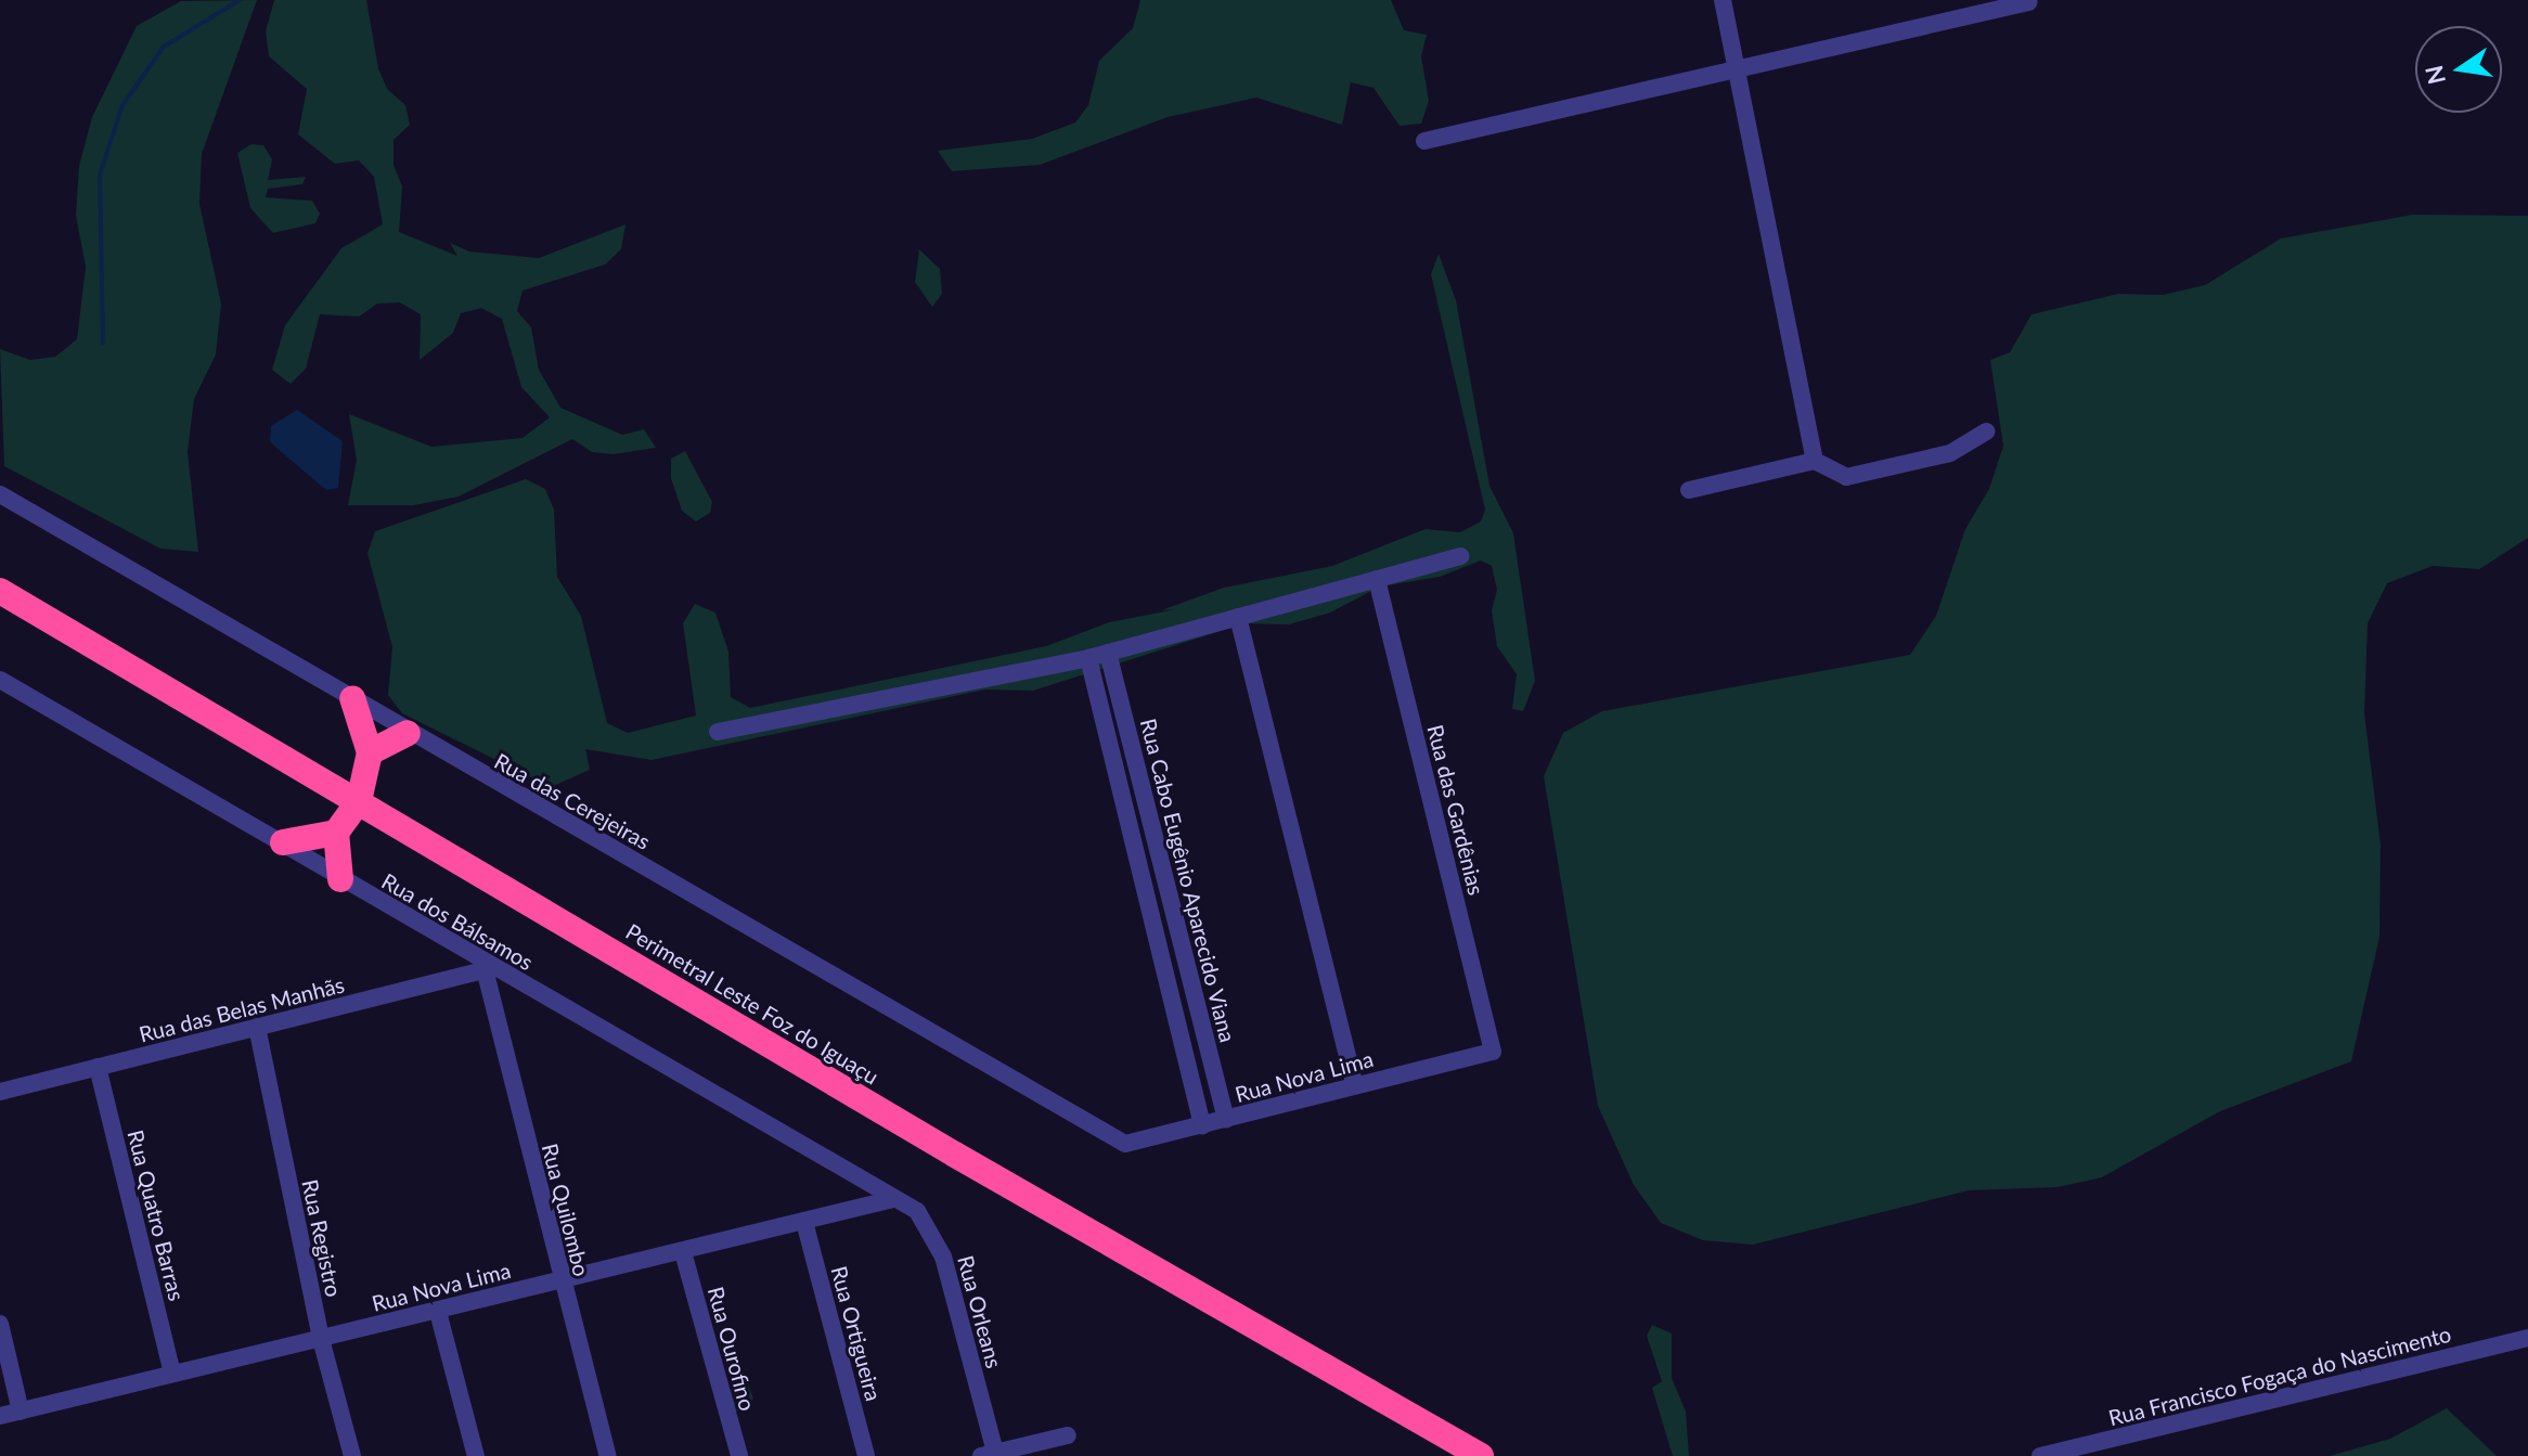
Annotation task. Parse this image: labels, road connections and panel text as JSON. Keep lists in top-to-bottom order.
{
  "streets": {
    "highway": ["Perimetral Leste Foz do Iguaçu"],
    "street": [
      "Rua das Cerejeiras",
      "Rua das Gardênias",
      "Rua Cabo Eugênio Aparecido Viana",
      "Rua dos Bálsamos",
      "Rua das Belas Manhãs",
      "Rua Nova Lima",
      "Rua Quilombo",
      "Rua Quatro Barras",
      "Rua Registro",
      "Rua Orleans",
      "Rua Ortigueira",
      "Rua Ourofino",
      "Rua Francisco Fogaça do Nascimento"
    ]
  },
  "crossings": [
    ["Rua das Cerejeiras", "Rua Nova Lima"],
    ["Rua das Gardênias", "Rua Nova Lima"],
    ["Rua Cabo Eugênio Aparecido Viana", "Rua Nova Lima"],
    ["Rua dos Bálsamos", "Rua das Belas Manhãs"],
    ["Rua dos Bálsamos", "Rua Nova Lima"],
    ["Rua dos Bálsamos", "Rua Quilombo"],
    ["Rua dos Bálsamos", "Rua Orleans"],
    ["Rua das Belas Manhãs", "Rua Quilombo"],
    ["Rua das Belas Manhãs", "Rua Quatro Barras"],
    ["Rua das Belas Manhãs", "Rua Registro"],
    ["Rua Nova Lima", "Rua Quilombo"],
    ["Rua Nova Lima", "Rua Quatro Barras"],
    ["Rua Nova Lima", "Rua Registro"],
    ["Rua Nova Lima", "Rua Orleans"],
    ["Rua Nova Lima", "Rua Ortigueira"],
    ["Rua Nova Lima", "Rua Ourofino"]
  ],
  "north": "left"
}
